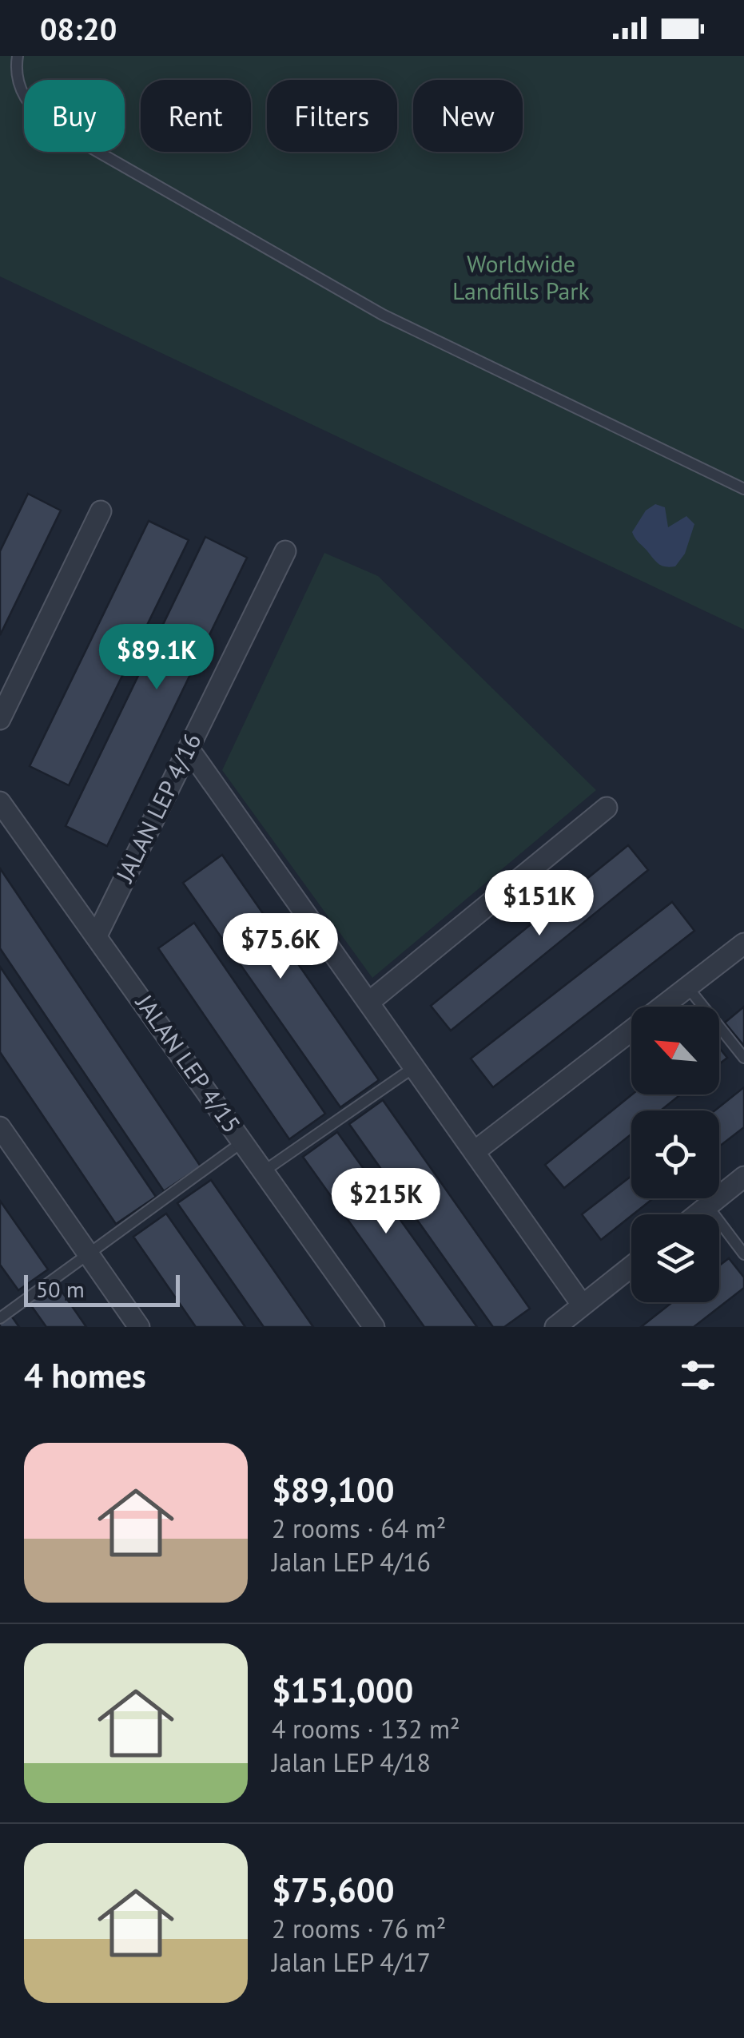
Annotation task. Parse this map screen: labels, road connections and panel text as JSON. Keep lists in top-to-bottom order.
{
  "streets": {
    "street": ["JALAN LEP 4/16", "JALAN LEP 4/15"]
  },
  "crossings": [
    ["JALAN LEP 4/16", "JALAN LEP 4/15"]
  ],
  "parks": ["Worldwide Landfills Park"],
  "scale_bar": "50 m",
  "north": "top left",
  "page": {
    "status": "08:20",
    "chip": [
      "Buy",
      "Rent",
      "Filters",
      "New"
    ],
    "price": [
      "$89.1K",
      "$151K",
      "$75.6K",
      "$215K"
    ],
    "scale": "50 m",
    "heading": "4 homes",
    "list": [
      {
        "name": "$89,100",
        "note": "2 rooms · 64 m² · Jalan LEP 4/16"
      },
      {
        "name": "$151,000",
        "note": "4 rooms · 132 m² · Jalan LEP 4/18"
      },
      {
        "name": "$75,600",
        "note": "2 rooms · 76 m² · Jalan LEP 4/17"
      }
    ]
  }
}
